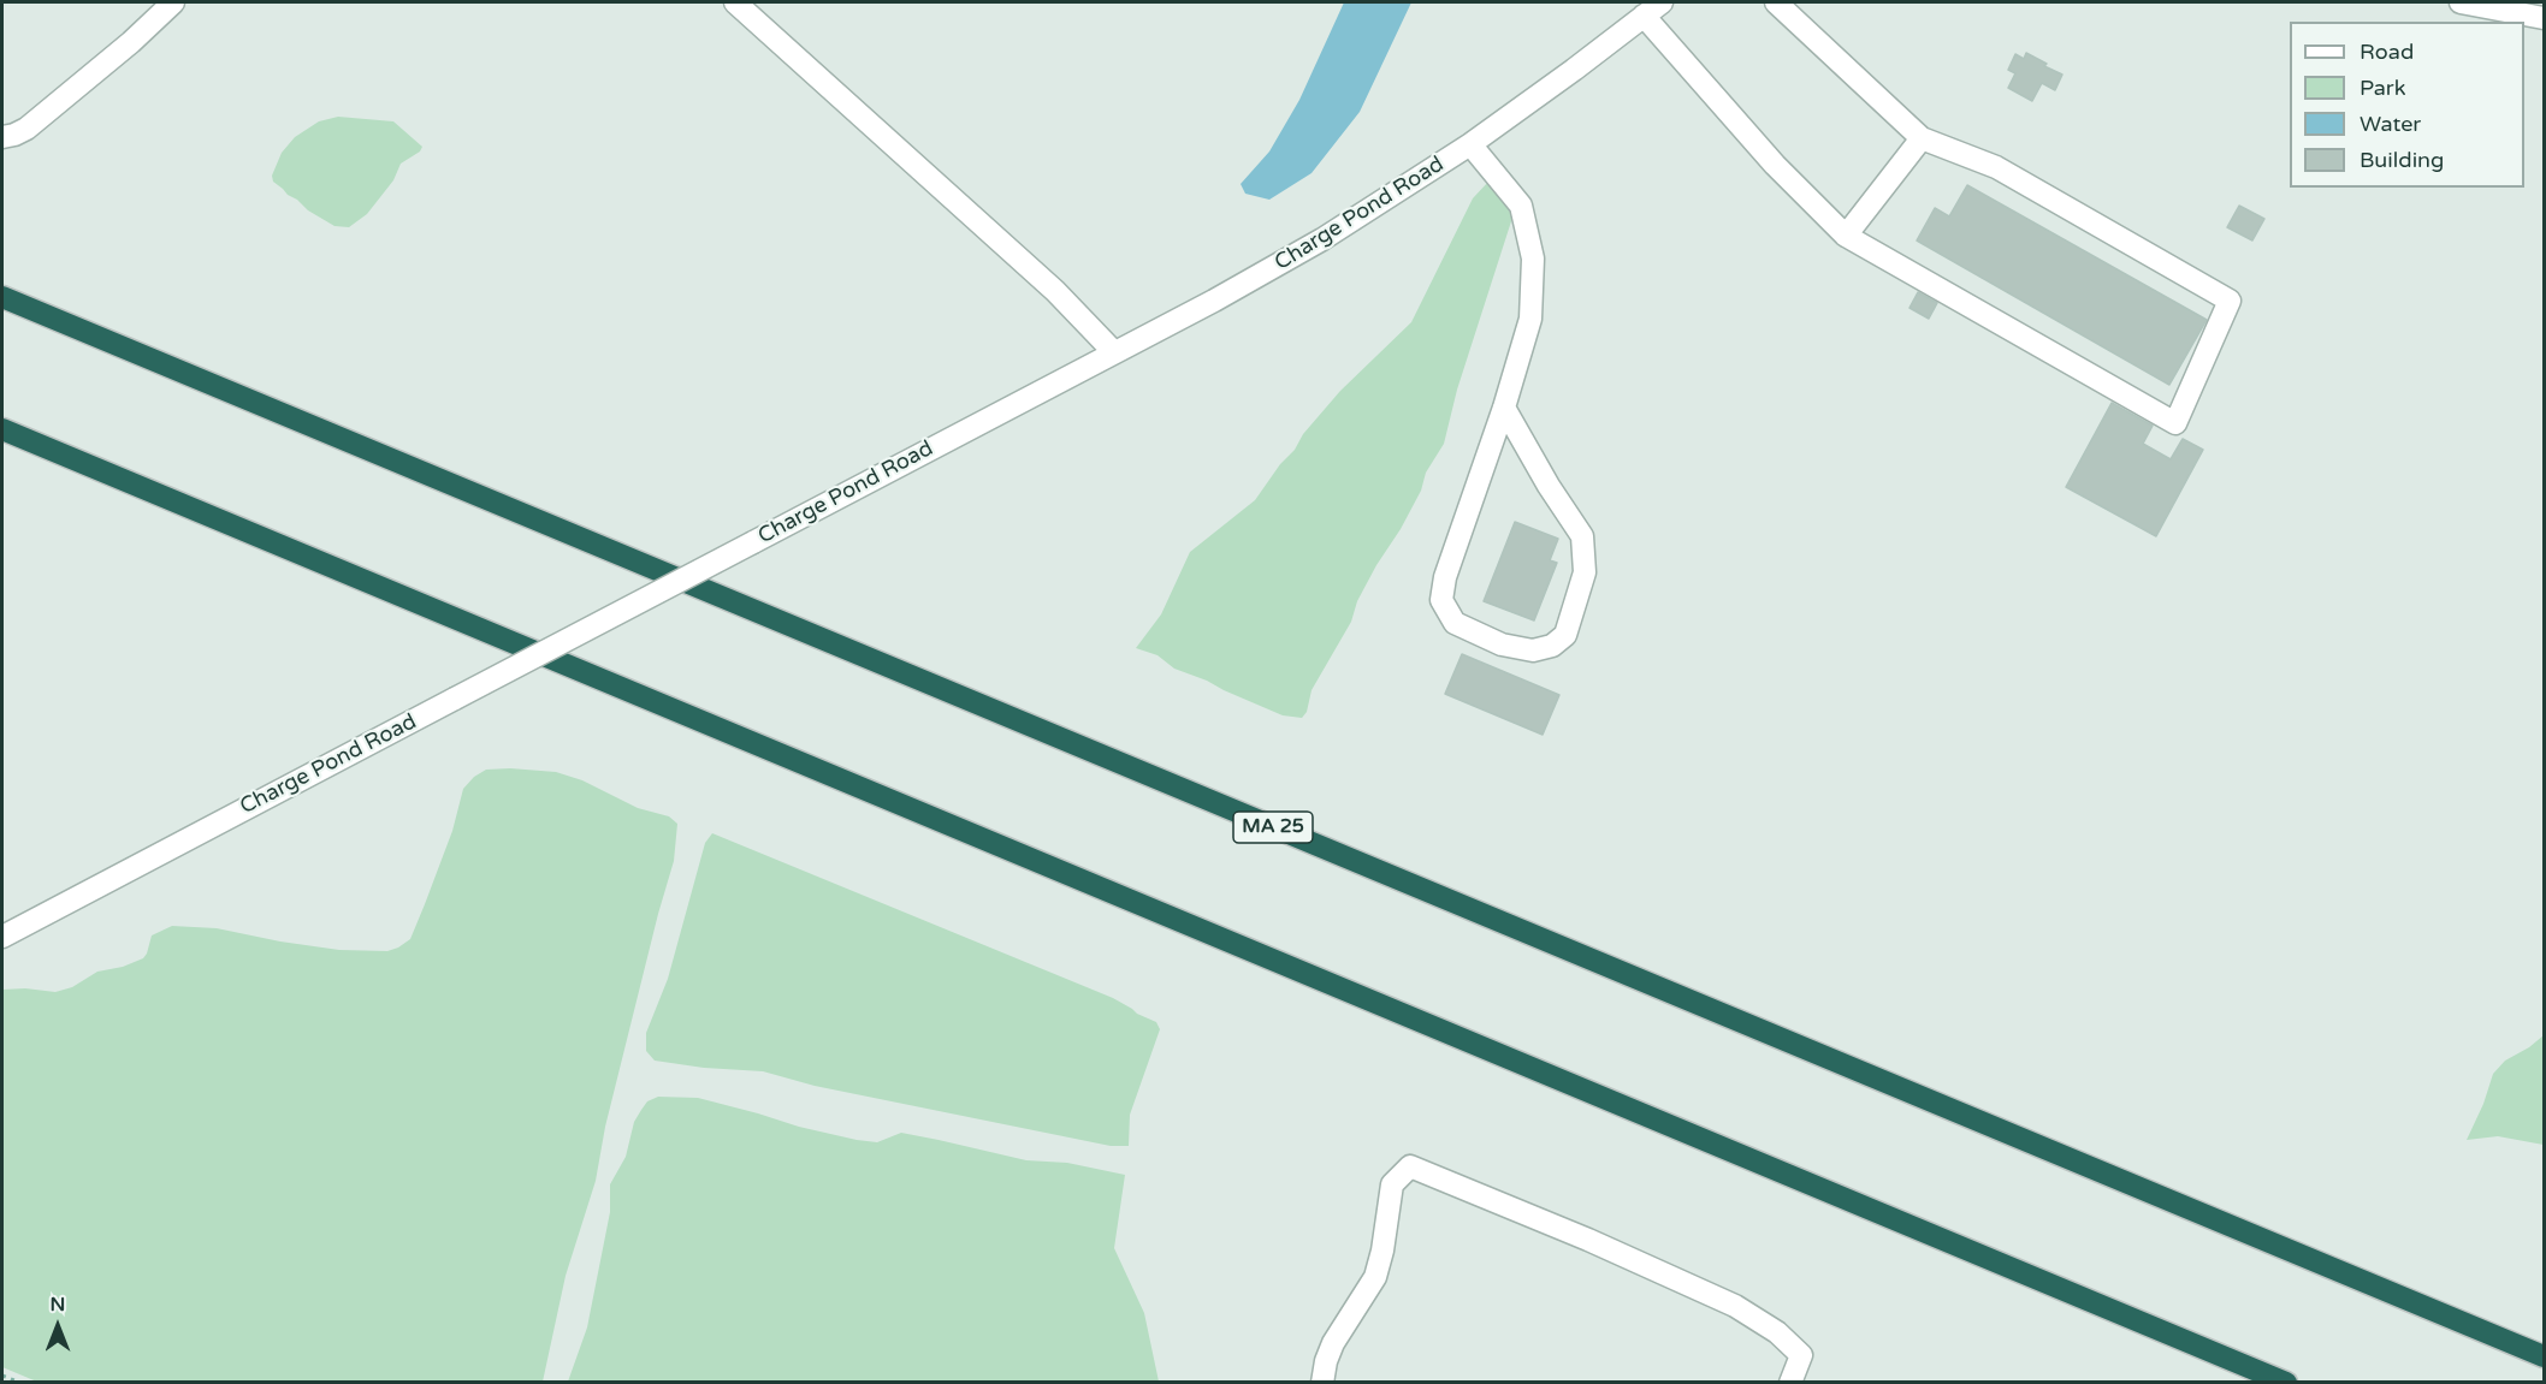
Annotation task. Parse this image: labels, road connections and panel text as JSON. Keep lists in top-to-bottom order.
{
  "streets": {
    "highway": ["MA 25"],
    "street": ["Charge Pond Road"]
  },
  "legend": [
    "Road",
    "Park",
    "Water",
    "Building"
  ],
  "north": "top"
}
